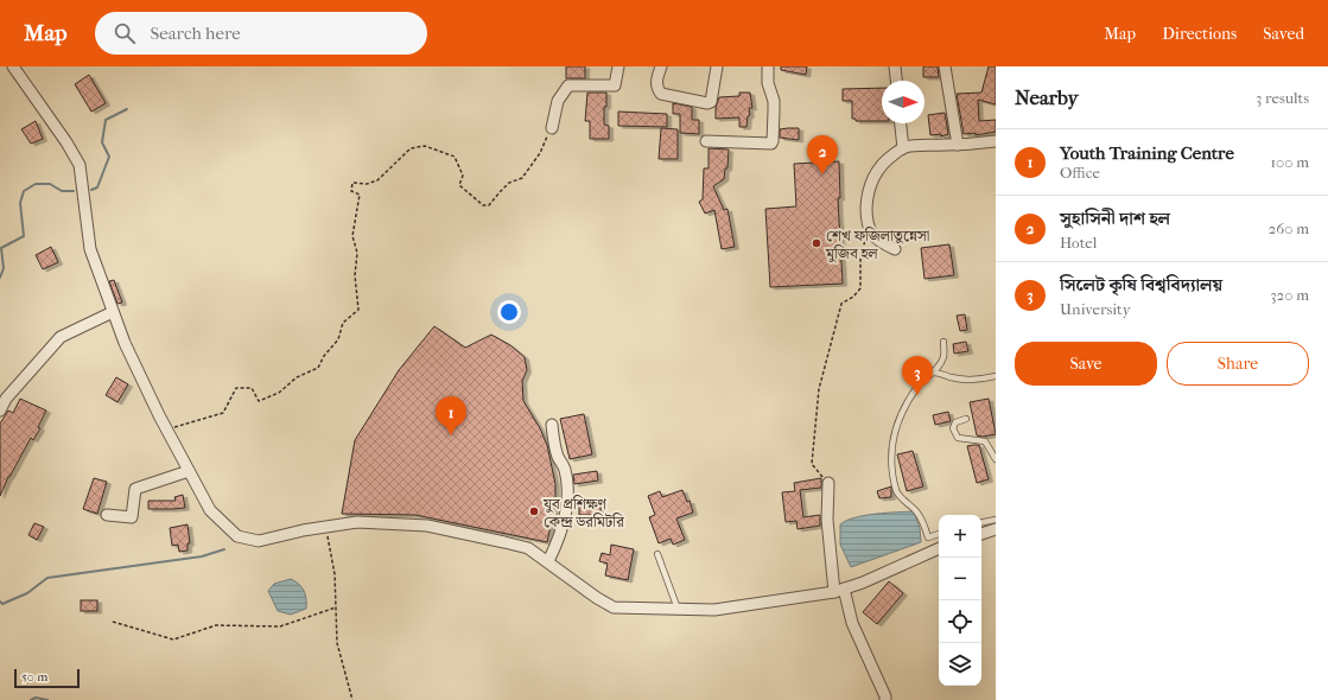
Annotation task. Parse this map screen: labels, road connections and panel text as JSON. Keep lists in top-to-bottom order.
{
  "places": ["শেখ ফজিলাতুন্নেসা মুজিব হল", "যুব প্রশিক্ষণ কেন্দ্র ডরমিটরি"],
  "scale_bar": "50 m",
  "north": "right",
  "page": {
    "header": "Map",
    "search": "Search here",
    "nav": ["Map", "Directions", "Saved"],
    "heading": ["Nearby", "3 results"],
    "list": [
      {
        "mark": "1",
        "name": "Youth Training Centre",
        "note": "Office",
        "value": "100 m"
      },
      {
        "mark": "2",
        "name": "সুহাসিনী দাশ হল",
        "note": "Hotel",
        "value": "260 m"
      },
      {
        "mark": "3",
        "name": "সিলেট কৃষি বিশ্ববিদ্যালয়",
        "note": "University",
        "value": "320 m"
      }
    ],
    "pins": ["2", "3", "1"],
    "buttons": ["Save", "Share"],
    "map_buttons": ["+", "−"],
    "scale": "50 m"
  }
}
